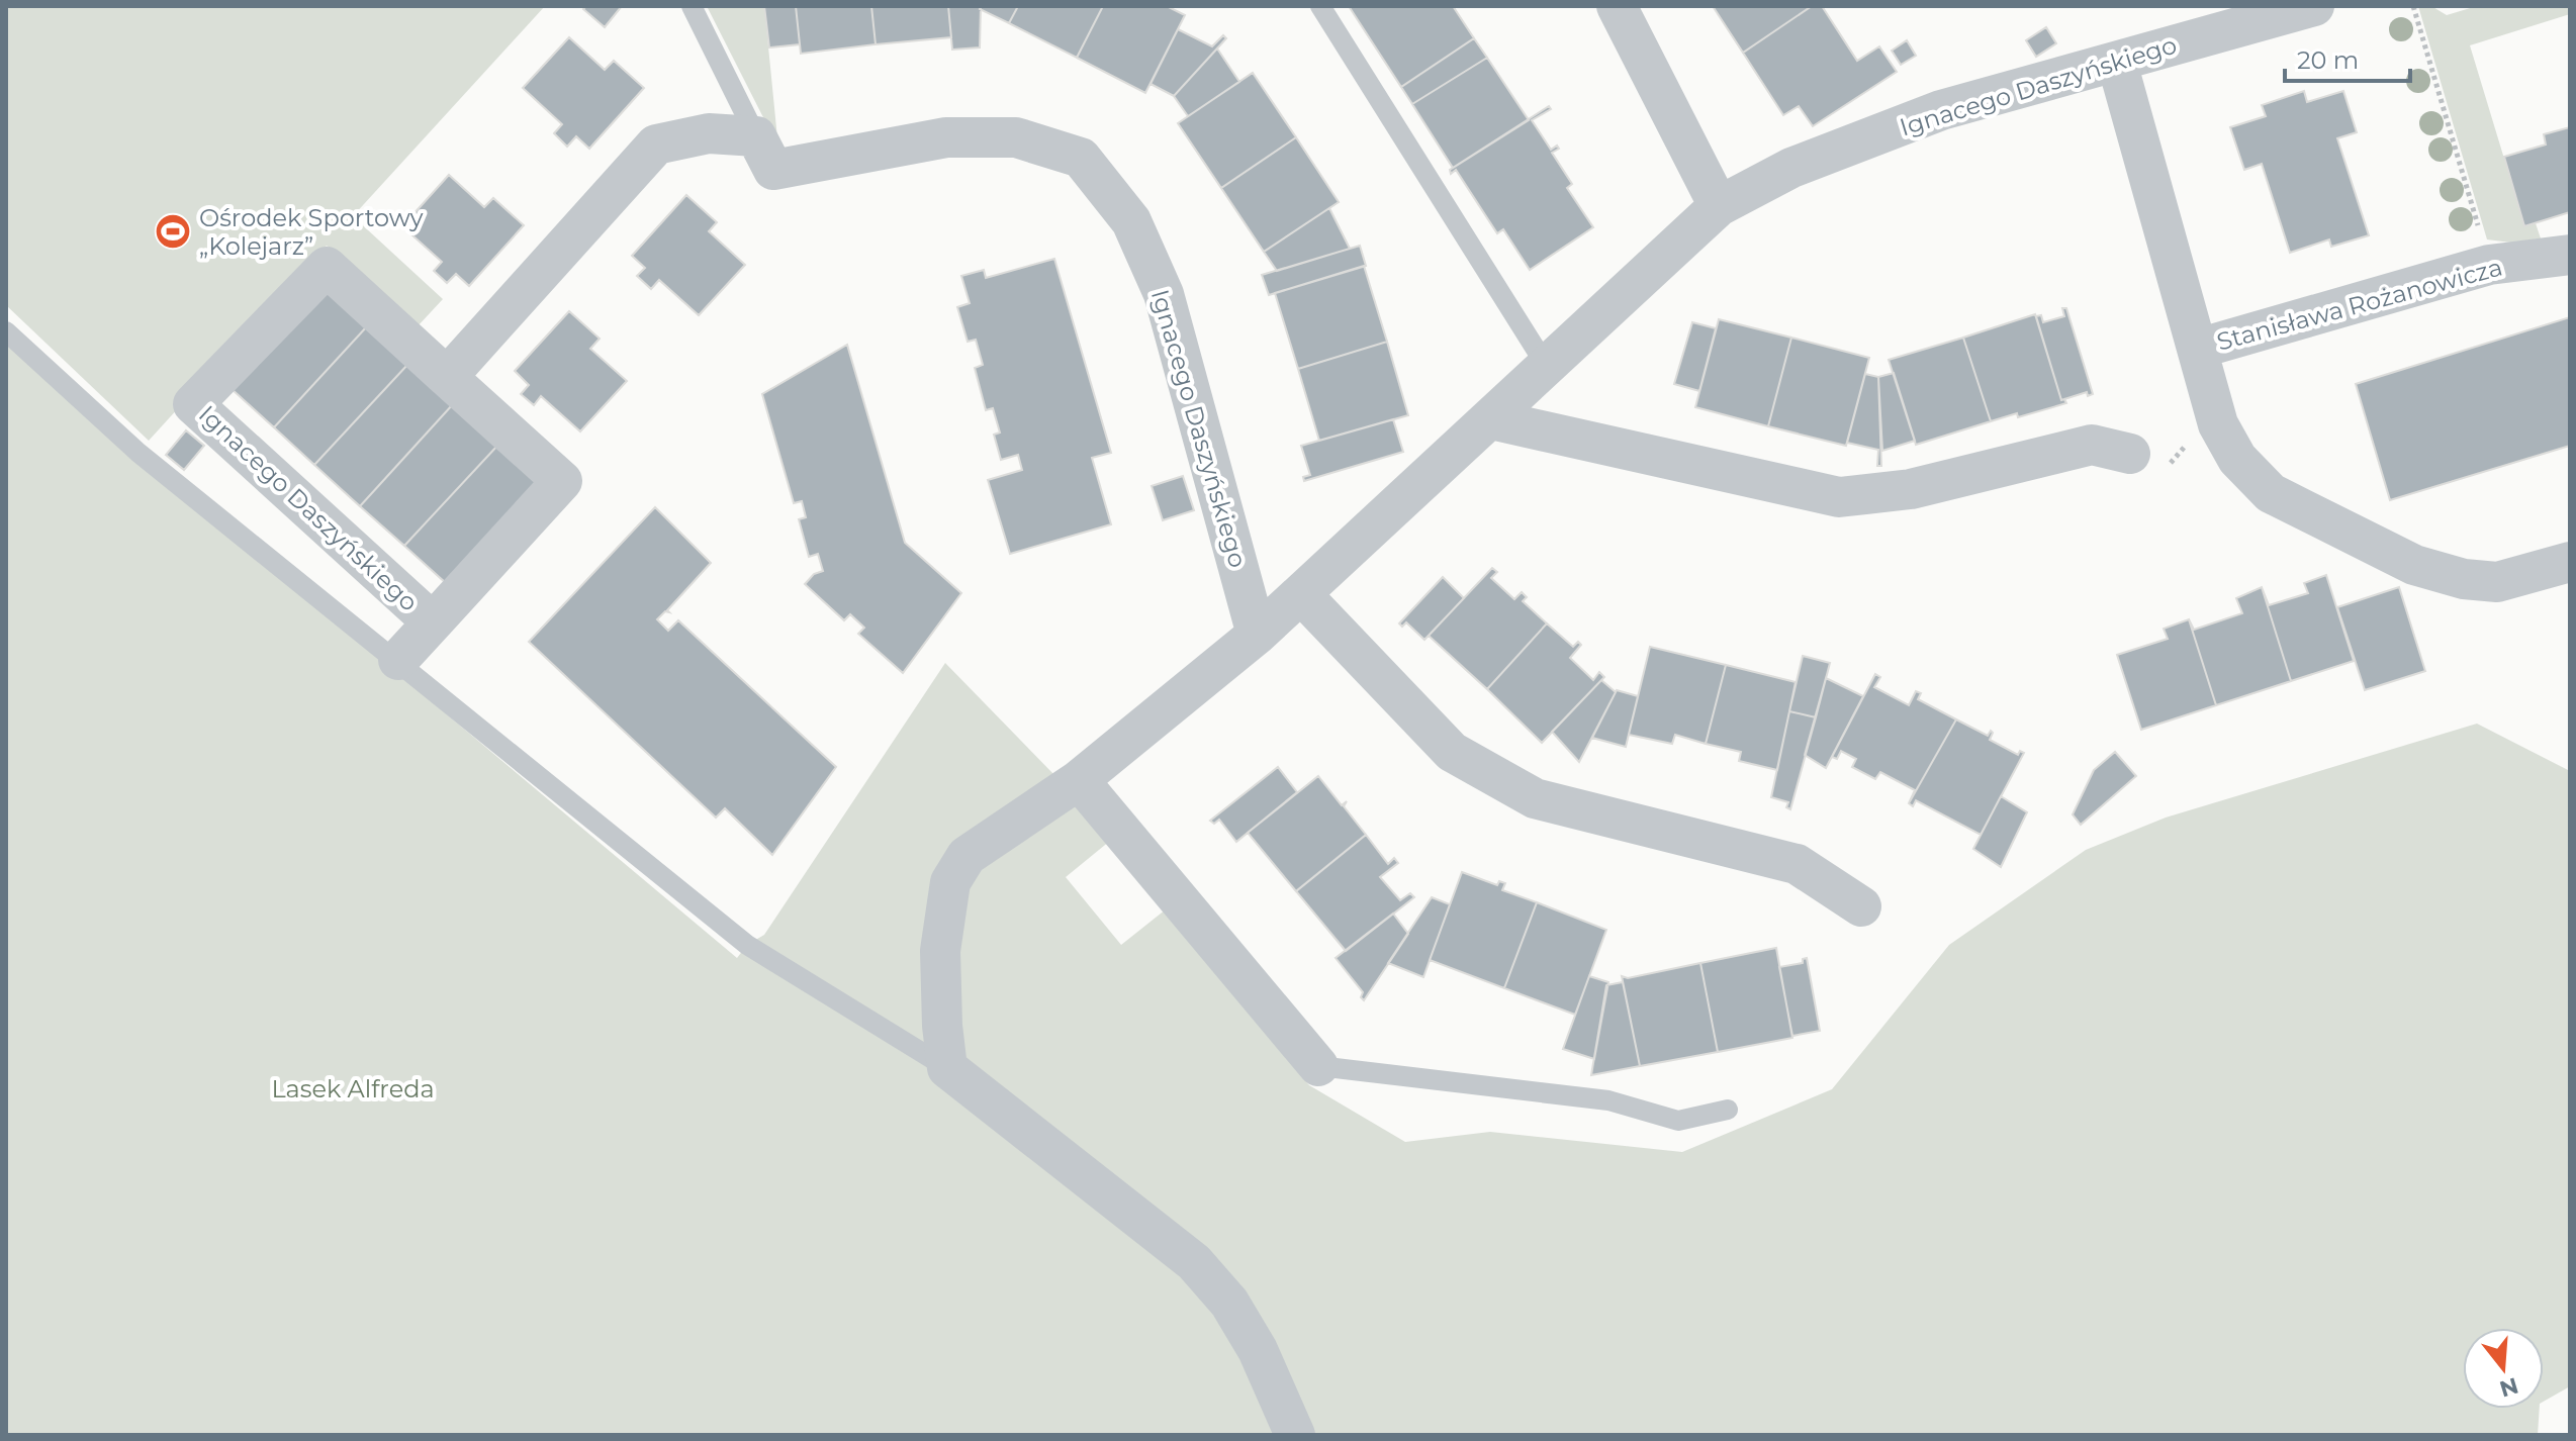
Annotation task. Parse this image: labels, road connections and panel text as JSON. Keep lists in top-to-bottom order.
{
  "streets": {
    "street": ["Ignacego Daszyńskiego", "Stanisława Rożanowicza"]
  },
  "crossings": [
    ["Ignacego Daszyńskiego", "Stanisława Rożanowicza"]
  ],
  "parks": ["Lasek Alfreda"],
  "places": {
    "sports": ["Ośrodek Sportowy „Kolejarz”"]
  },
  "scale_bar": "20 m",
  "north": "bottom"
}
